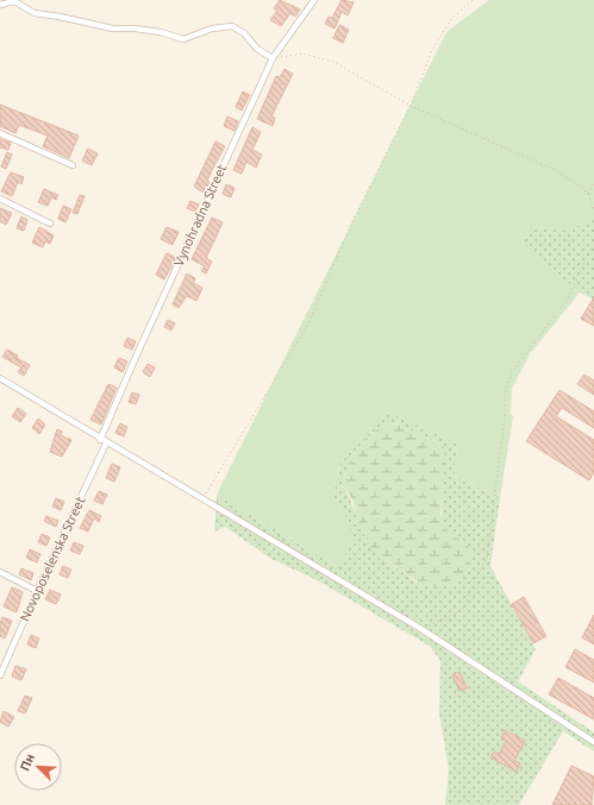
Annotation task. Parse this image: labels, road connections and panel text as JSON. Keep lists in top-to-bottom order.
{
  "streets": {
    "street": ["Vynohradna Street", "Novoposelenska Street"]
  },
  "north": "top left"
}
